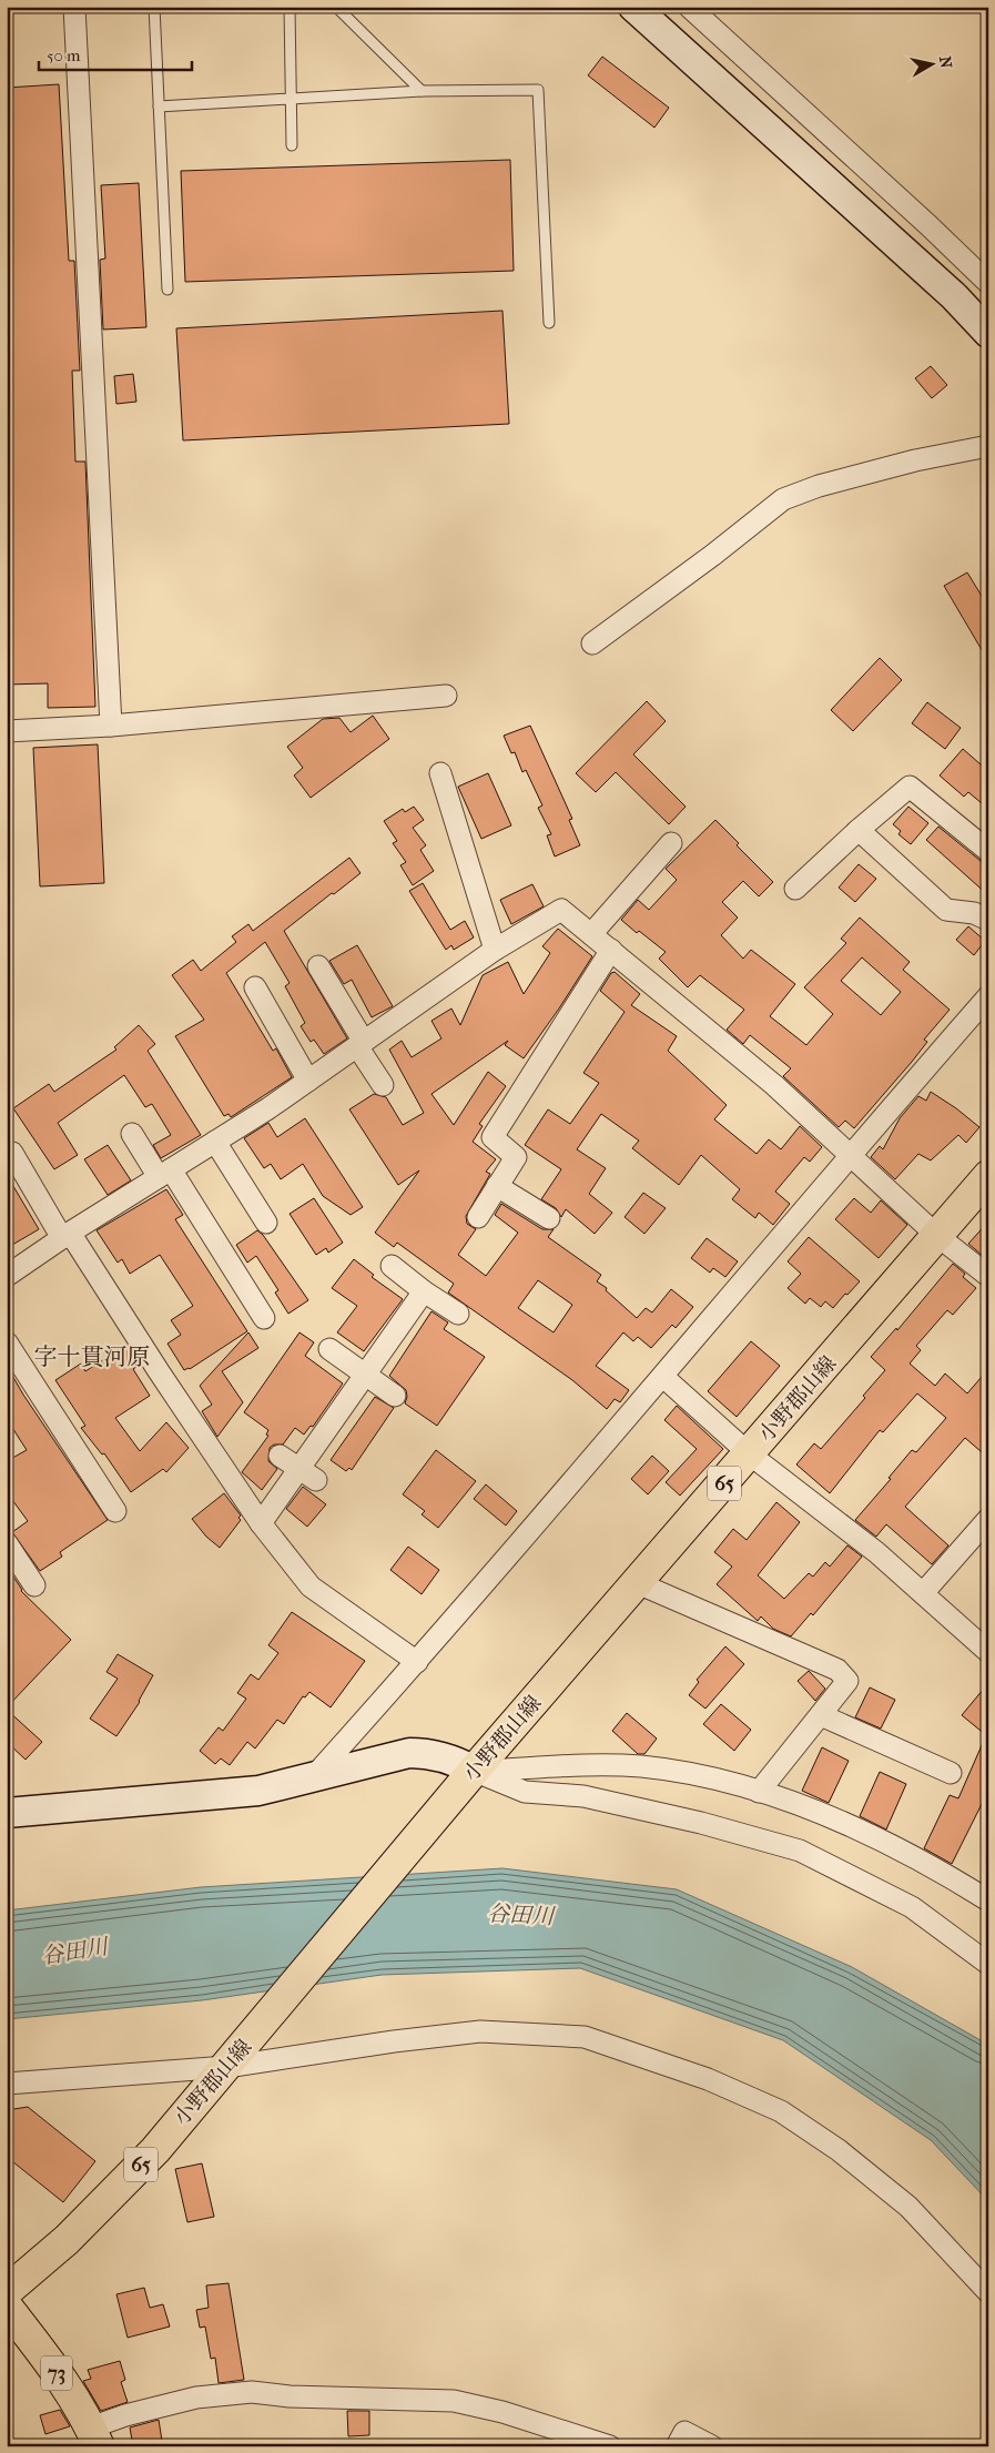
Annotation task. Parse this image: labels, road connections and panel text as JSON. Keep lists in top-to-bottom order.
{
  "streets": {
    "main road": ["小野郡山線", "65", "73"]
  },
  "districts": ["字十貫河原"],
  "water": ["谷田川"],
  "scale_bar": "50 m",
  "north": "right"
}
